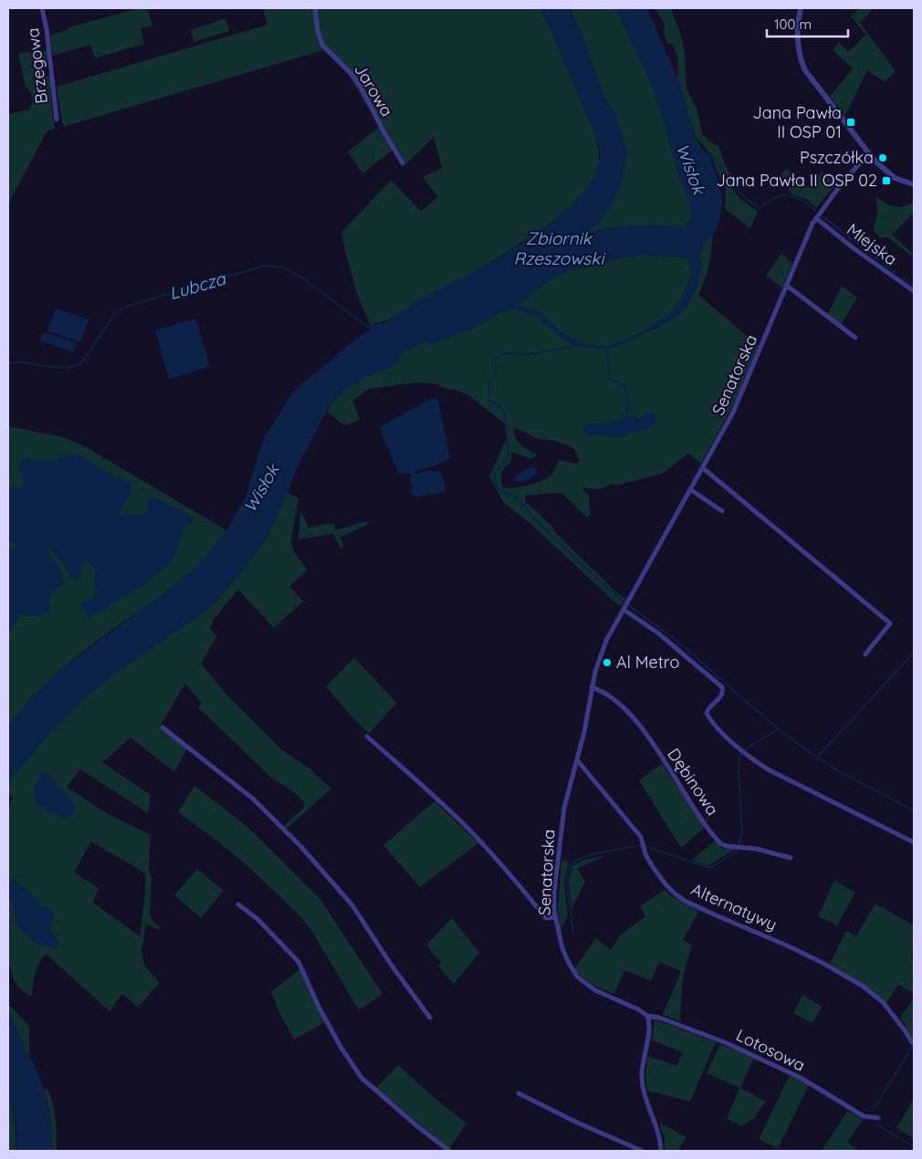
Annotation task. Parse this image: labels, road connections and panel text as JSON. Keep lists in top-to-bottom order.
{
  "streets": {
    "street": [
      "Brzegowa",
      "Jarowa",
      "Miejska",
      "Senatorska",
      "Dębinowa",
      "Alternatywy",
      "Lotosowa"
    ]
  },
  "crossings": [
    ["Miejska", "Senatorska"],
    ["Senatorska", "Dębinowa"],
    ["Senatorska", "Alternatywy"],
    ["Senatorska", "Lotosowa"]
  ],
  "water": ["Wisłok", "Zbiornik Rzeszowski", "Lubcza"],
  "places": {
    "transit": ["Jana Pawła II OSP 01", "Jana Pawła II OSP 02"],
    "other": ["Pszczółka", "Al Metro"]
  },
  "scale_bar": "100 m"
}
